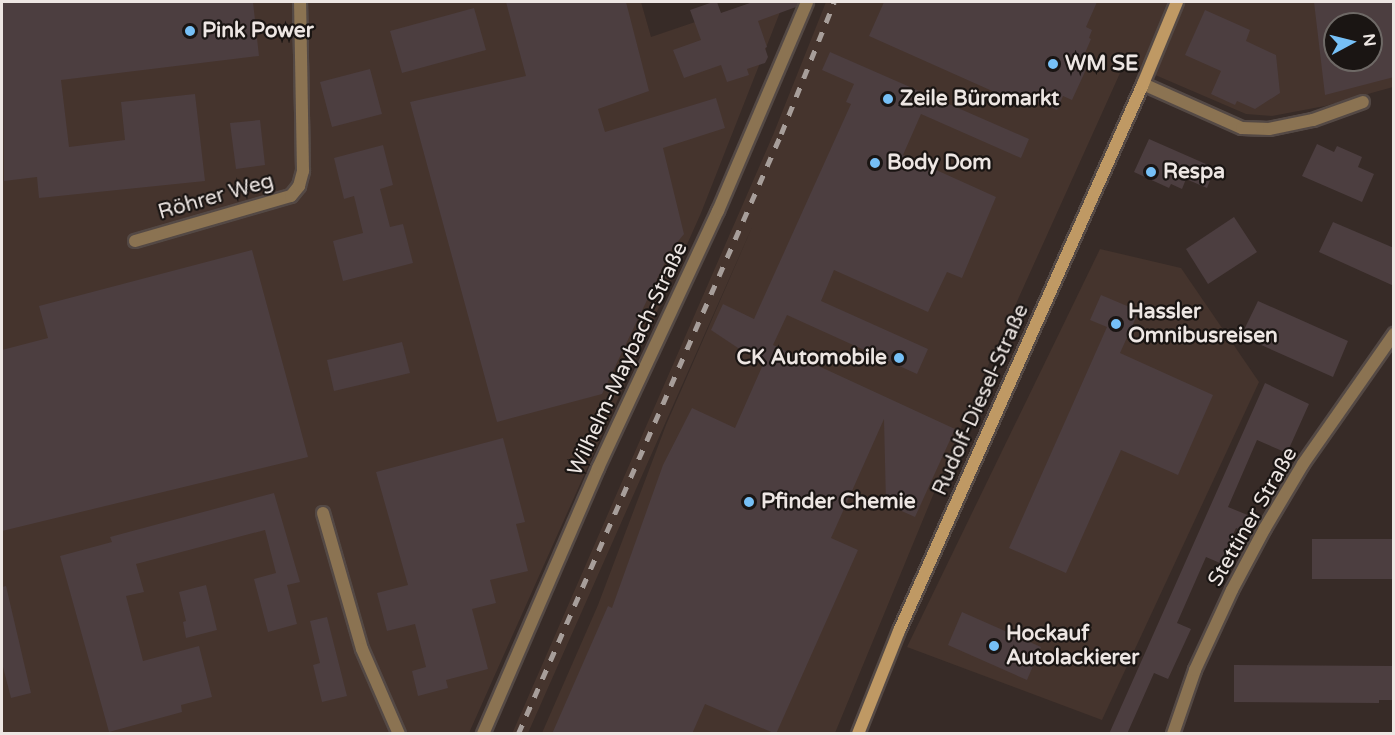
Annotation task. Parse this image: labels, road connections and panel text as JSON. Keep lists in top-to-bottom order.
{
  "streets": {
    "street": [
      "Röhrer Weg",
      "Wilhelm-Maybach-Straße",
      "Rudolf-Diesel-Straße",
      "Stettiner Straße"
    ]
  },
  "places": [
    "Pink Power",
    "WM SE",
    "Zeile Büromarkt",
    "Body Dom",
    "Respa",
    "Hassler Omnibusreisen",
    "CK Automobile",
    "Pfinder Chemie",
    "Hockauf Autolackierer"
  ],
  "north": "right"
}
